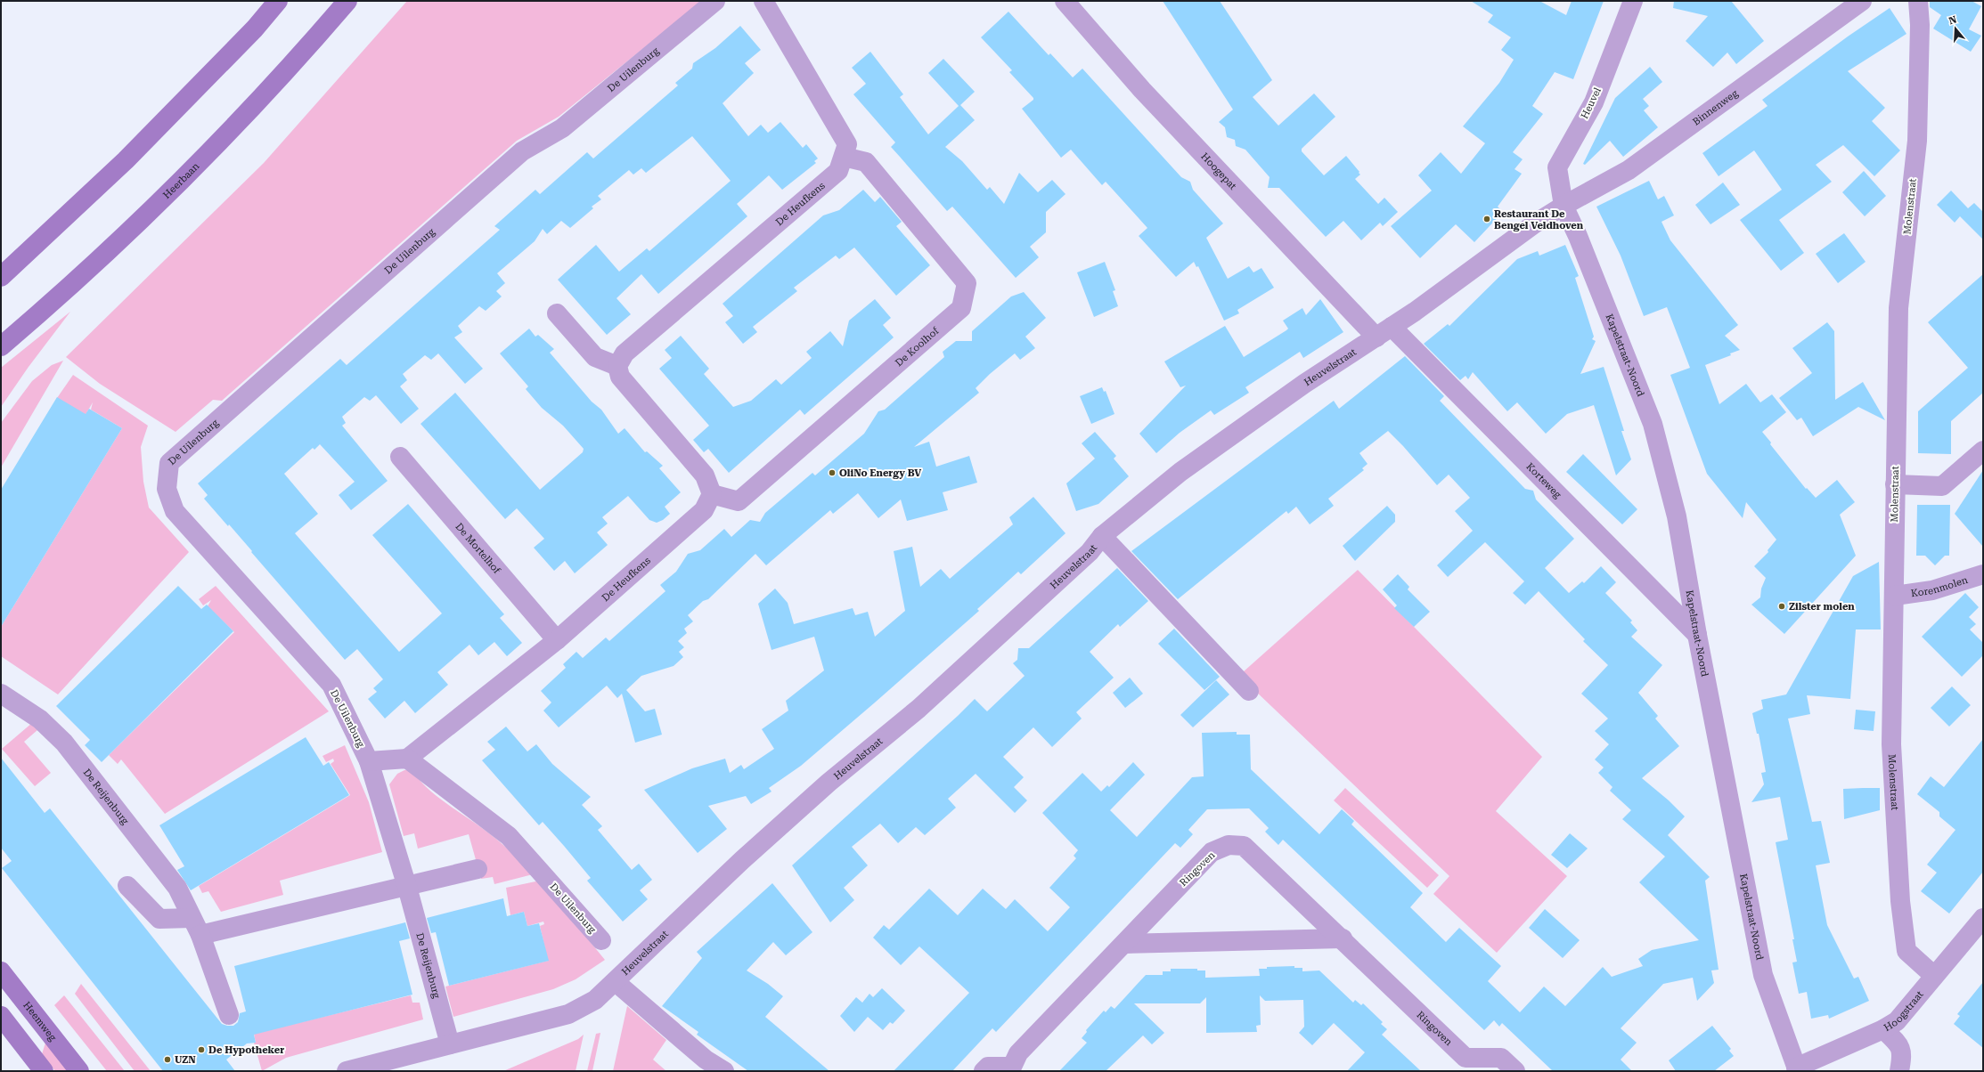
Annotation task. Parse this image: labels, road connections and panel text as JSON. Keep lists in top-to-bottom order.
{
  "streets": {
    "main road": ["Heerbaan", "Heemweg"],
    "street": [
      "De Uilenburg",
      "Heuvel",
      "Binnenweg",
      "Hoogepat",
      "De Heufkens",
      "Molenstraat",
      "De Koolhof",
      "Kapelstraat-Noord",
      "Heuvelstraat",
      "Korteweg",
      "De Mortelhof",
      "Korenmolen",
      "De Reijenburg",
      "Ringoven",
      "Hoogstraat"
    ]
  },
  "crossings": [
    ["De Uilenburg", "De Heufkens"],
    ["De Uilenburg", "De Reijenburg"],
    ["Heuvel", "Binnenweg"],
    ["Heuvel", "Kapelstraat-Noord"],
    ["Heuvel", "Heuvelstraat"],
    ["Binnenweg", "Kapelstraat-Noord"],
    ["Binnenweg", "Heuvelstraat"],
    ["Hoogepat", "Heuvelstraat"],
    ["Hoogepat", "Korteweg"],
    ["De Heufkens", "De Koolhof"],
    ["De Heufkens", "De Mortelhof"],
    ["Molenstraat", "Korenmolen"],
    ["Molenstraat", "Hoogstraat"],
    ["Kapelstraat-Noord", "Heuvelstraat"],
    ["Kapelstraat-Noord", "Korteweg"],
    ["Kapelstraat-Noord", "Hoogstraat"],
    ["Heuvelstraat", "Korteweg"],
    ["Heuvelstraat", "De Reijenburg"]
  ],
  "places": [
    "Restaurant De Bengel Veldhoven",
    "OliNo Energy BV",
    "Zilster molen",
    "De Hypotheker",
    "UZN"
  ],
  "north": "top"
}
